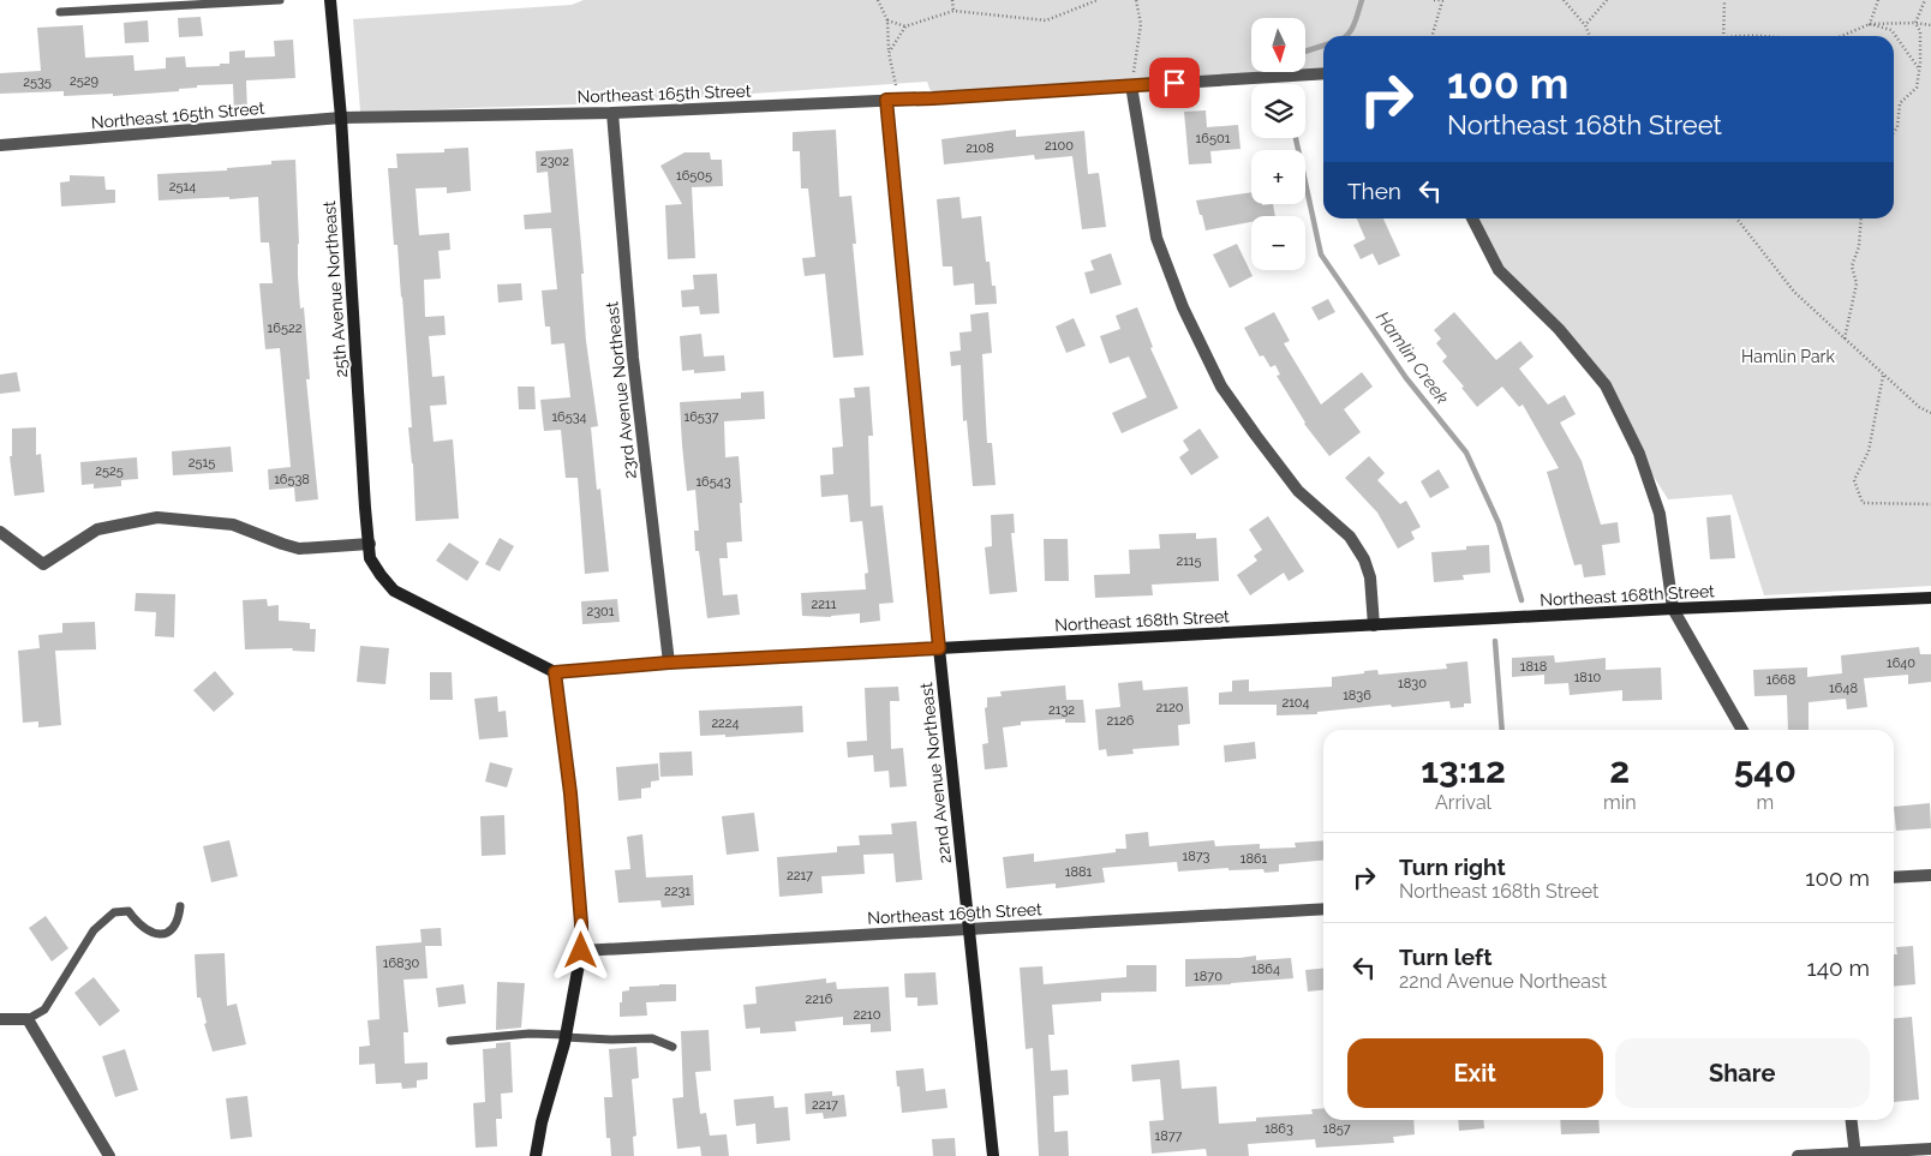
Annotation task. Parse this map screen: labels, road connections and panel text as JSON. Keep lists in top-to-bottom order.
{
  "streets": {
    "street": [
      "Northeast 165th Street",
      "25th Avenue Northeast",
      "23rd Avenue Northeast",
      "Northeast 168th Street",
      "22nd Avenue Northeast",
      "Northeast 169th Street"
    ]
  },
  "crossings": [
    ["Northeast 165th Street", "25th Avenue Northeast"],
    ["Northeast 165th Street", "23rd Avenue Northeast"],
    ["Northeast 165th Street", "22nd Avenue Northeast"],
    ["25th Avenue Northeast", "Northeast 168th Street"],
    ["23rd Avenue Northeast", "Northeast 168th Street"],
    ["Northeast 168th Street", "22nd Avenue Northeast"],
    ["22nd Avenue Northeast", "Northeast 169th Street"]
  ],
  "water": ["Hamlin Creek"],
  "parks": ["Hamlin Park"],
  "house_numbers": [
    "2529",
    "2535",
    "16501",
    "2100",
    "2108",
    "2302",
    "16505",
    "2514",
    "16522",
    "16534",
    "16537",
    "2515",
    "2525",
    "16538",
    "16543",
    "2115",
    "2211",
    "2301",
    "1640",
    "1818",
    "1810",
    "1668",
    "1830",
    "1648",
    "1836",
    "2104",
    "2120",
    "2132",
    "2126",
    "2224",
    "1873",
    "1861",
    "1881",
    "2217",
    "2231",
    "16830",
    "1864",
    "1870",
    "2216",
    "2210",
    "2217",
    "1863",
    "1857",
    "1877"
  ],
  "north": "bottom",
  "page": {
    "map_buttons": ["+", "−"],
    "turn": ["100 m", "Northeast 168th Street"],
    "then": "Then",
    "eta": [
      "13:12",
      "Arrival",
      "2",
      "min",
      "540",
      "m"
    ],
    "list": [
      {
        "name": "Turn right",
        "note": "Northeast 168th Street",
        "value": "100 m"
      },
      {
        "name": "Turn left",
        "note": "22nd Avenue Northeast",
        "value": "140 m"
      }
    ],
    "buttons": ["Exit", "Share"]
  }
}
